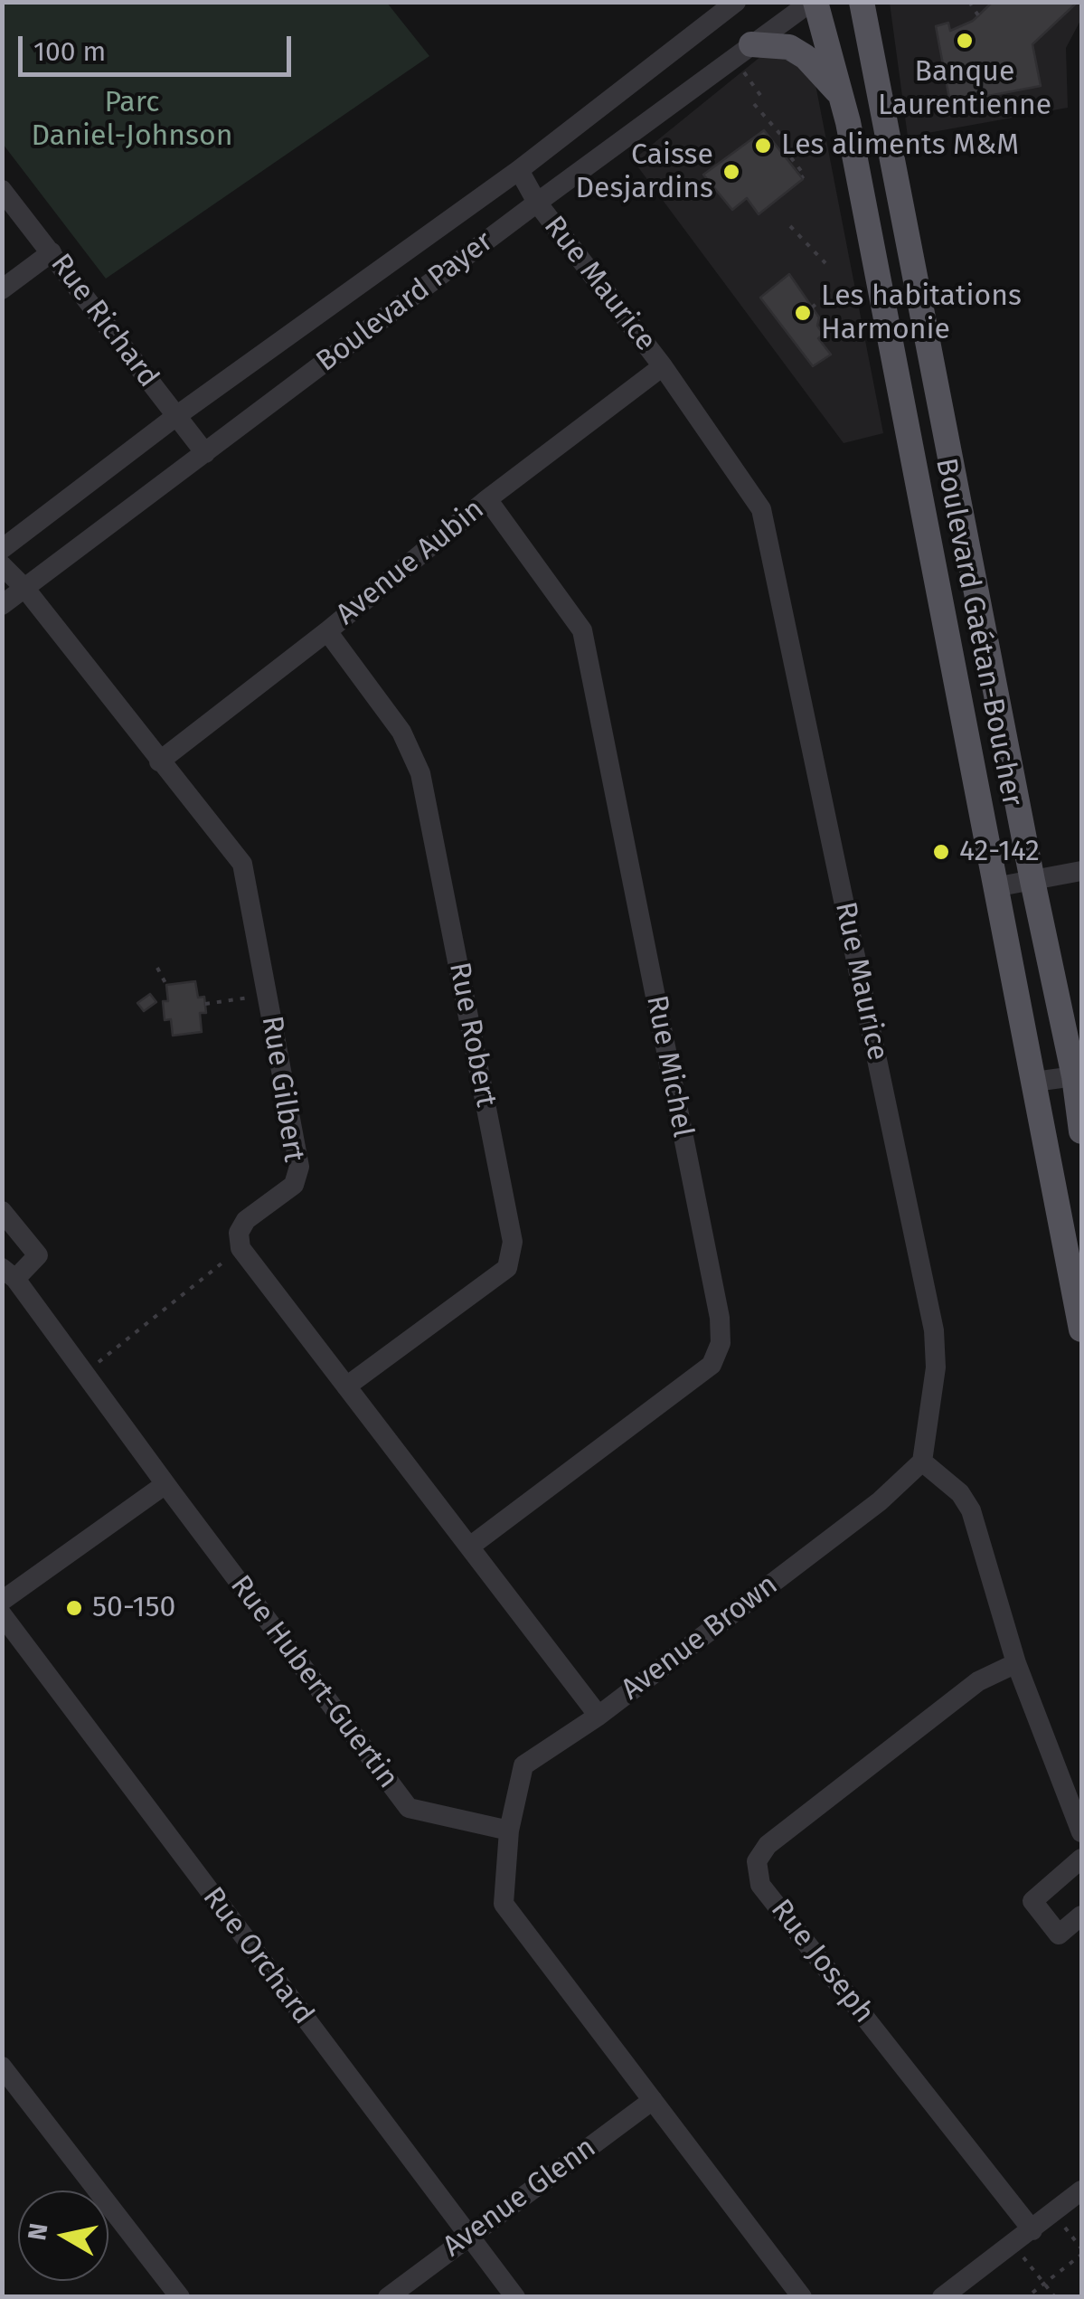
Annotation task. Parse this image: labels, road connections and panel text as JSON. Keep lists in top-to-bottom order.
{
  "streets": {
    "main road": ["Boulevard Gaétan-Boucher"],
    "street": [
      "Rue Maurice",
      "Boulevard Payer",
      "Rue Richard",
      "Avenue Aubin",
      "Rue Robert",
      "Rue Michel",
      "Rue Gilbert",
      "Avenue Brown",
      "Rue Hubert-Guertin",
      "Rue Orchard",
      "Rue Joseph",
      "Avenue Glenn"
    ]
  },
  "crossings": [
    ["Rue Maurice", "Boulevard Payer"],
    ["Rue Maurice", "Avenue Aubin"],
    ["Rue Maurice", "Avenue Brown"],
    ["Boulevard Payer", "Rue Richard"],
    ["Boulevard Payer", "Boulevard Gaétan-Boucher"],
    ["Boulevard Payer", "Rue Gilbert"],
    ["Avenue Aubin", "Rue Robert"],
    ["Avenue Aubin", "Rue Michel"],
    ["Avenue Aubin", "Rue Gilbert"],
    ["Avenue Brown", "Rue Hubert-Guertin"],
    ["Rue Orchard", "Avenue Glenn"]
  ],
  "parks": ["Parc Daniel-Johnson"],
  "places": [
    "Banque Laurentienne",
    "Les aliments M&M",
    "Caisse Desjardins",
    "Les habitations Harmonie",
    "42-142",
    "50-150"
  ],
  "scale_bar": "100 m",
  "north": "left"
}
